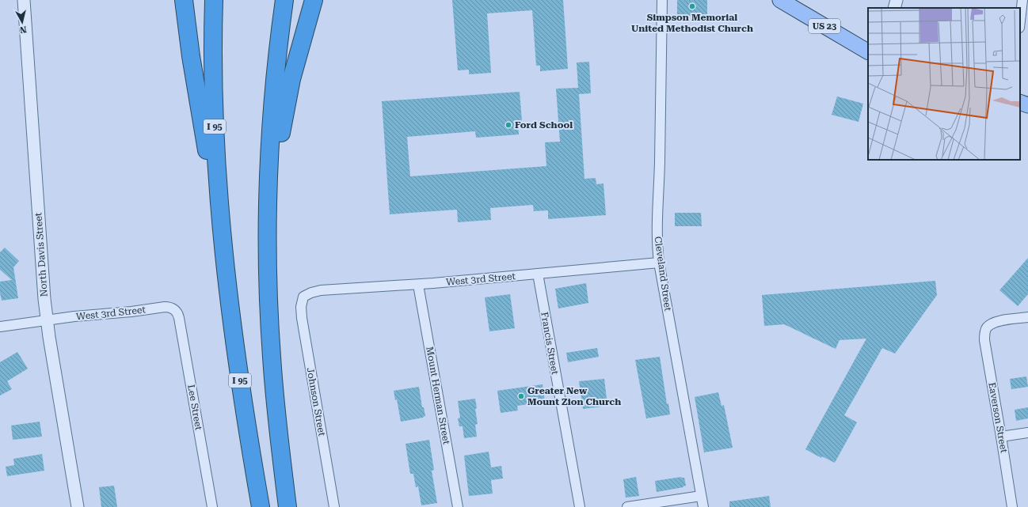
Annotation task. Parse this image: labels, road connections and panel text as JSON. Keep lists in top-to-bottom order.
{
  "streets": {
    "highway": ["I 95"],
    "main road": ["US 23"],
    "street": [
      "North Davis Street",
      "Cleveland Street",
      "West 3rd Street",
      "Francis Street",
      "Mount Herman Street",
      "Johnson Street",
      "Lee Street",
      "Eaverson Street"
    ]
  },
  "crossings": [
    ["North Davis Street", "West 3rd Street"],
    ["Cleveland Street", "West 3rd Street"],
    ["West 3rd Street", "Francis Street"],
    ["West 3rd Street", "Mount Herman Street"],
    ["West 3rd Street", "Johnson Street"],
    ["West 3rd Street", "Lee Street"]
  ],
  "places": ["Simpson Memorial United Methodist Church", "Ford School", "Greater New Mount Zion Church"],
  "north": "bottom"
}
